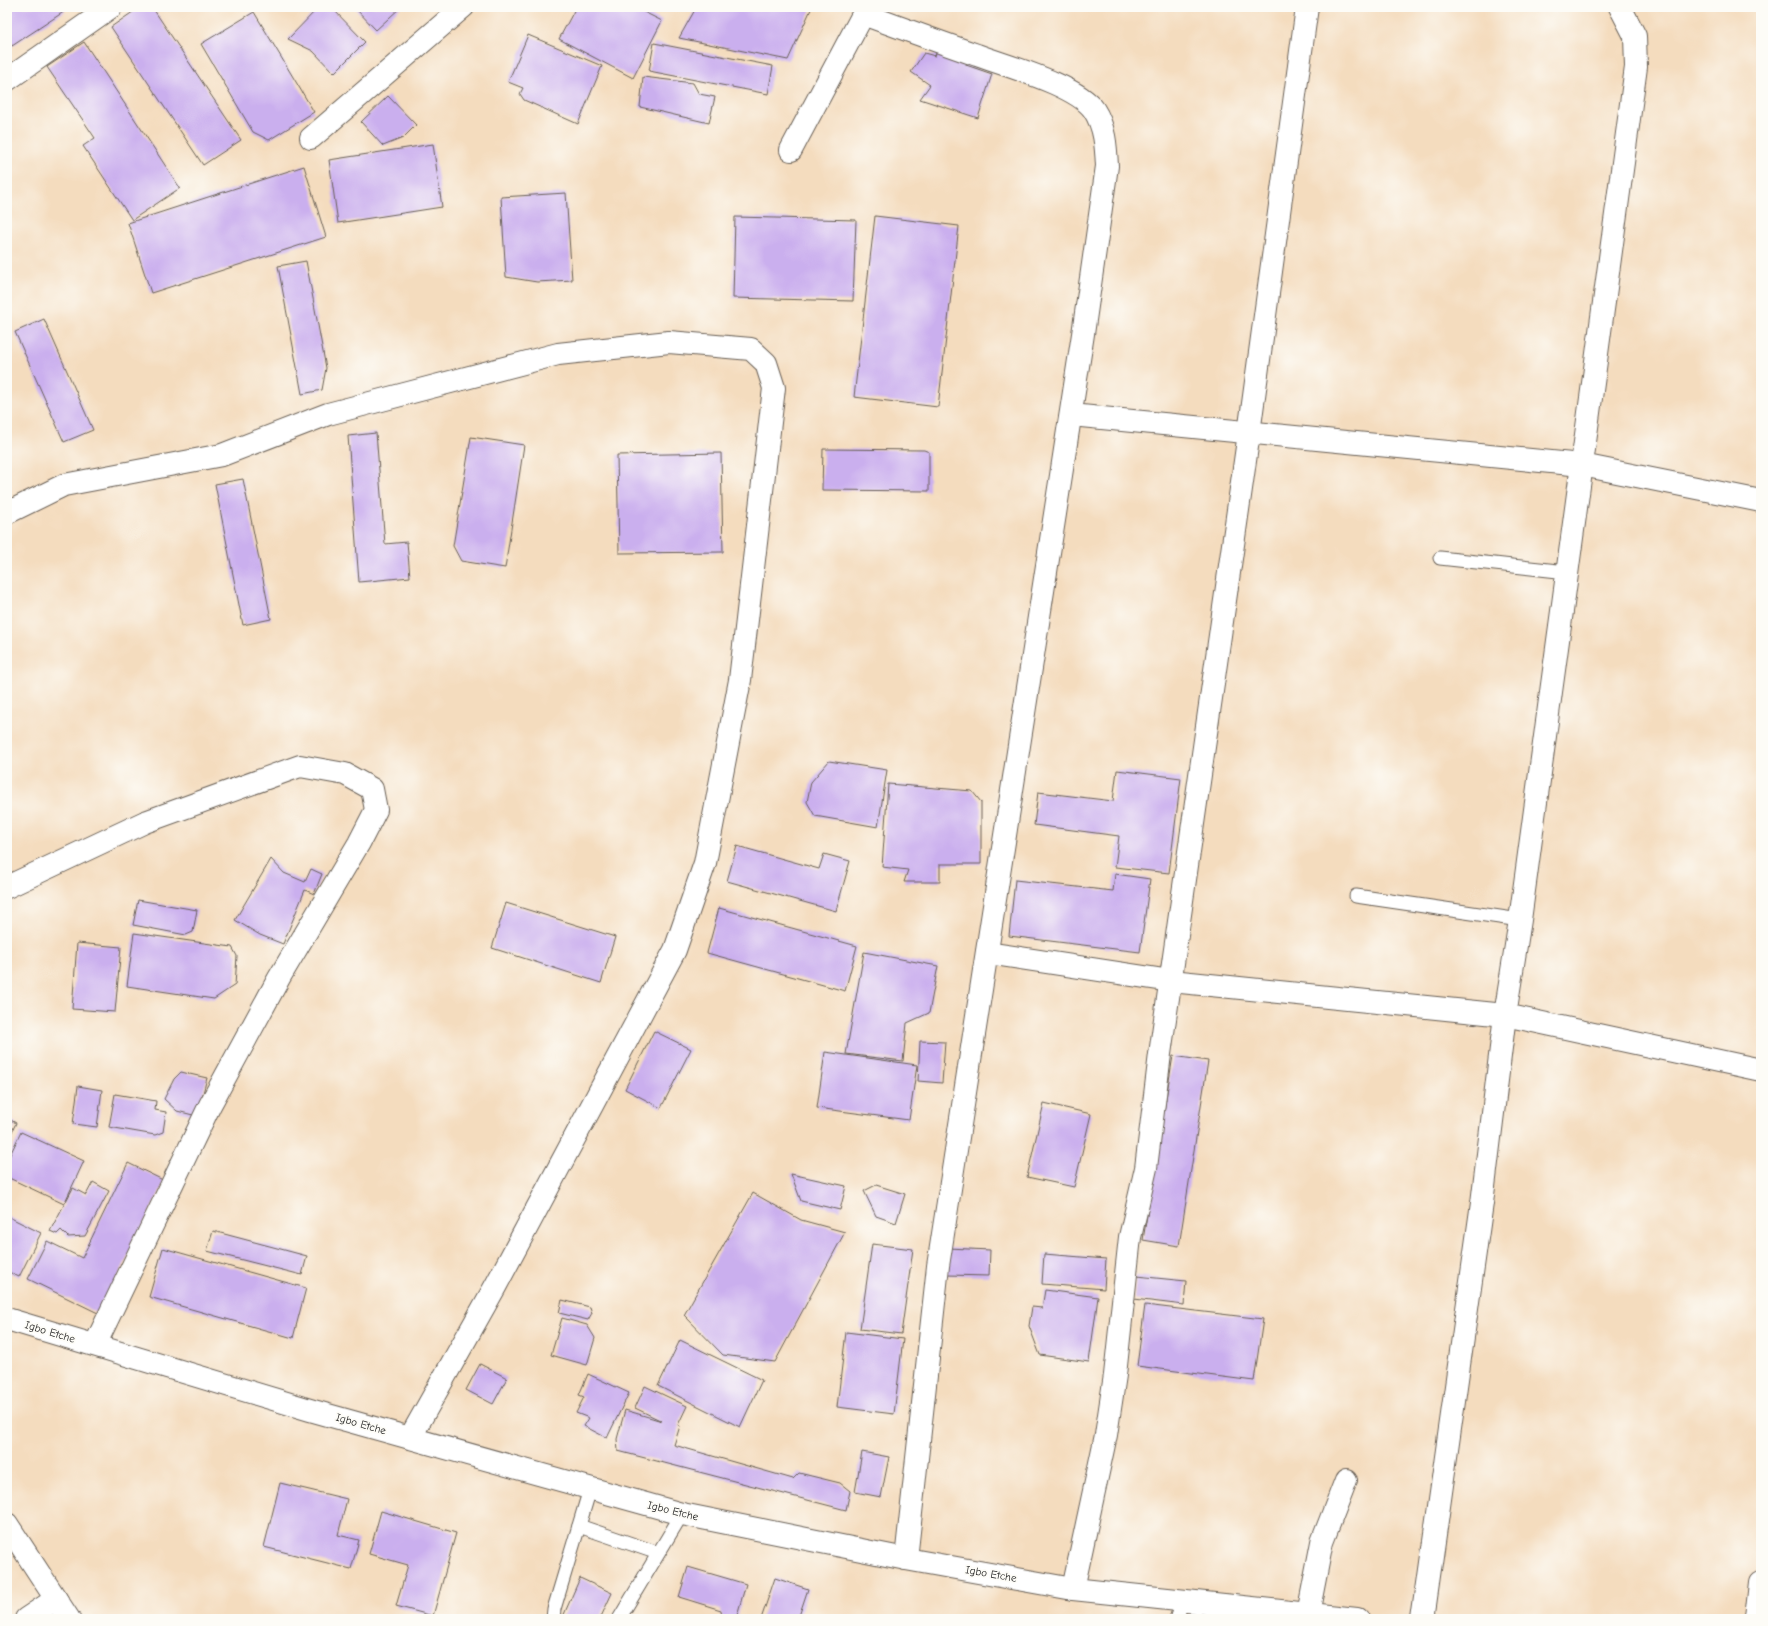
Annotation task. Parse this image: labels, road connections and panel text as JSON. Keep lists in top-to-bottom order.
{
  "streets": {
    "street": ["Igbo Etche"]
  }
}
